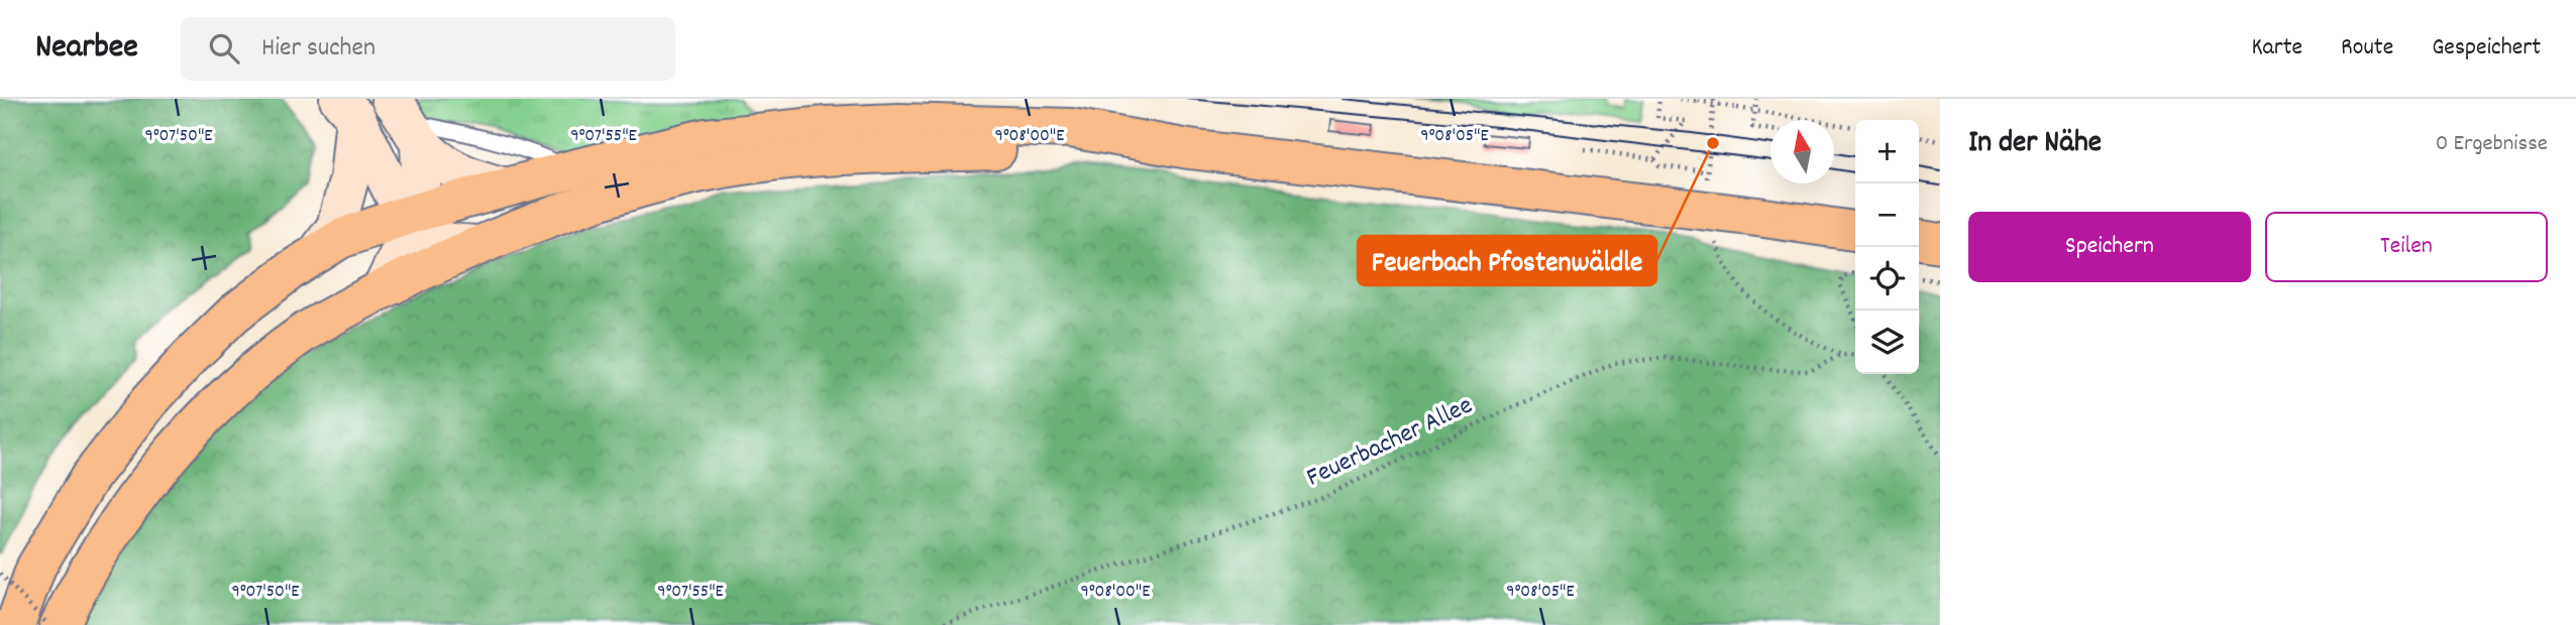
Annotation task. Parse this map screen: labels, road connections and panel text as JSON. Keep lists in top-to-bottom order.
{
  "streets": {
    "path": ["Feuerbacher Allee"]
  },
  "places": ["Feuerbach Pfostenwäldle"],
  "north": "top",
  "page": {
    "header": "Nearbee",
    "search": "Hier suchen",
    "nav": ["Karte", "Route", "Gespeichert"],
    "heading": ["In der Nähe", "0 Ergebnisse"],
    "map_buttons": ["+", "−"],
    "buttons": ["Speichern", "Teilen"]
  },
  "coordinates": [
    "9°07'50\"E",
    "9°07'55\"E",
    "9°08'00\"E",
    "9°08'05\"E"
  ]
}
